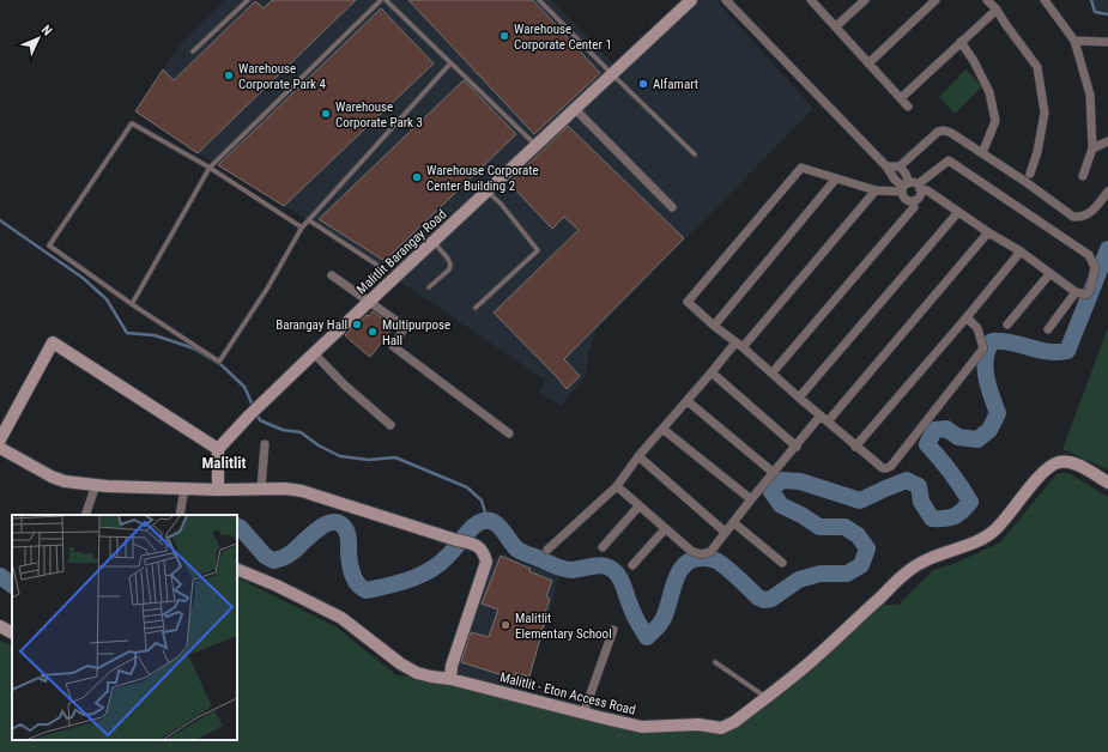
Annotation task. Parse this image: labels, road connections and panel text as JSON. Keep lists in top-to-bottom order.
{
  "streets": {
    "street": ["Malitlit Barangay Road", "Malitlit - Eton Access Road"]
  },
  "districts": ["Malitlit"],
  "places": [
    "Warehouse Corporate Center 1",
    "Warehouse Corporate Park 4",
    "Alfamart",
    "Warehouse Corporate Park 3",
    "Warehouse Corporate Center Building 2",
    "Barangay Hall",
    "Multipurpose Hall",
    "Malitlit Elementary School"
  ],
  "north": "top right"
}
